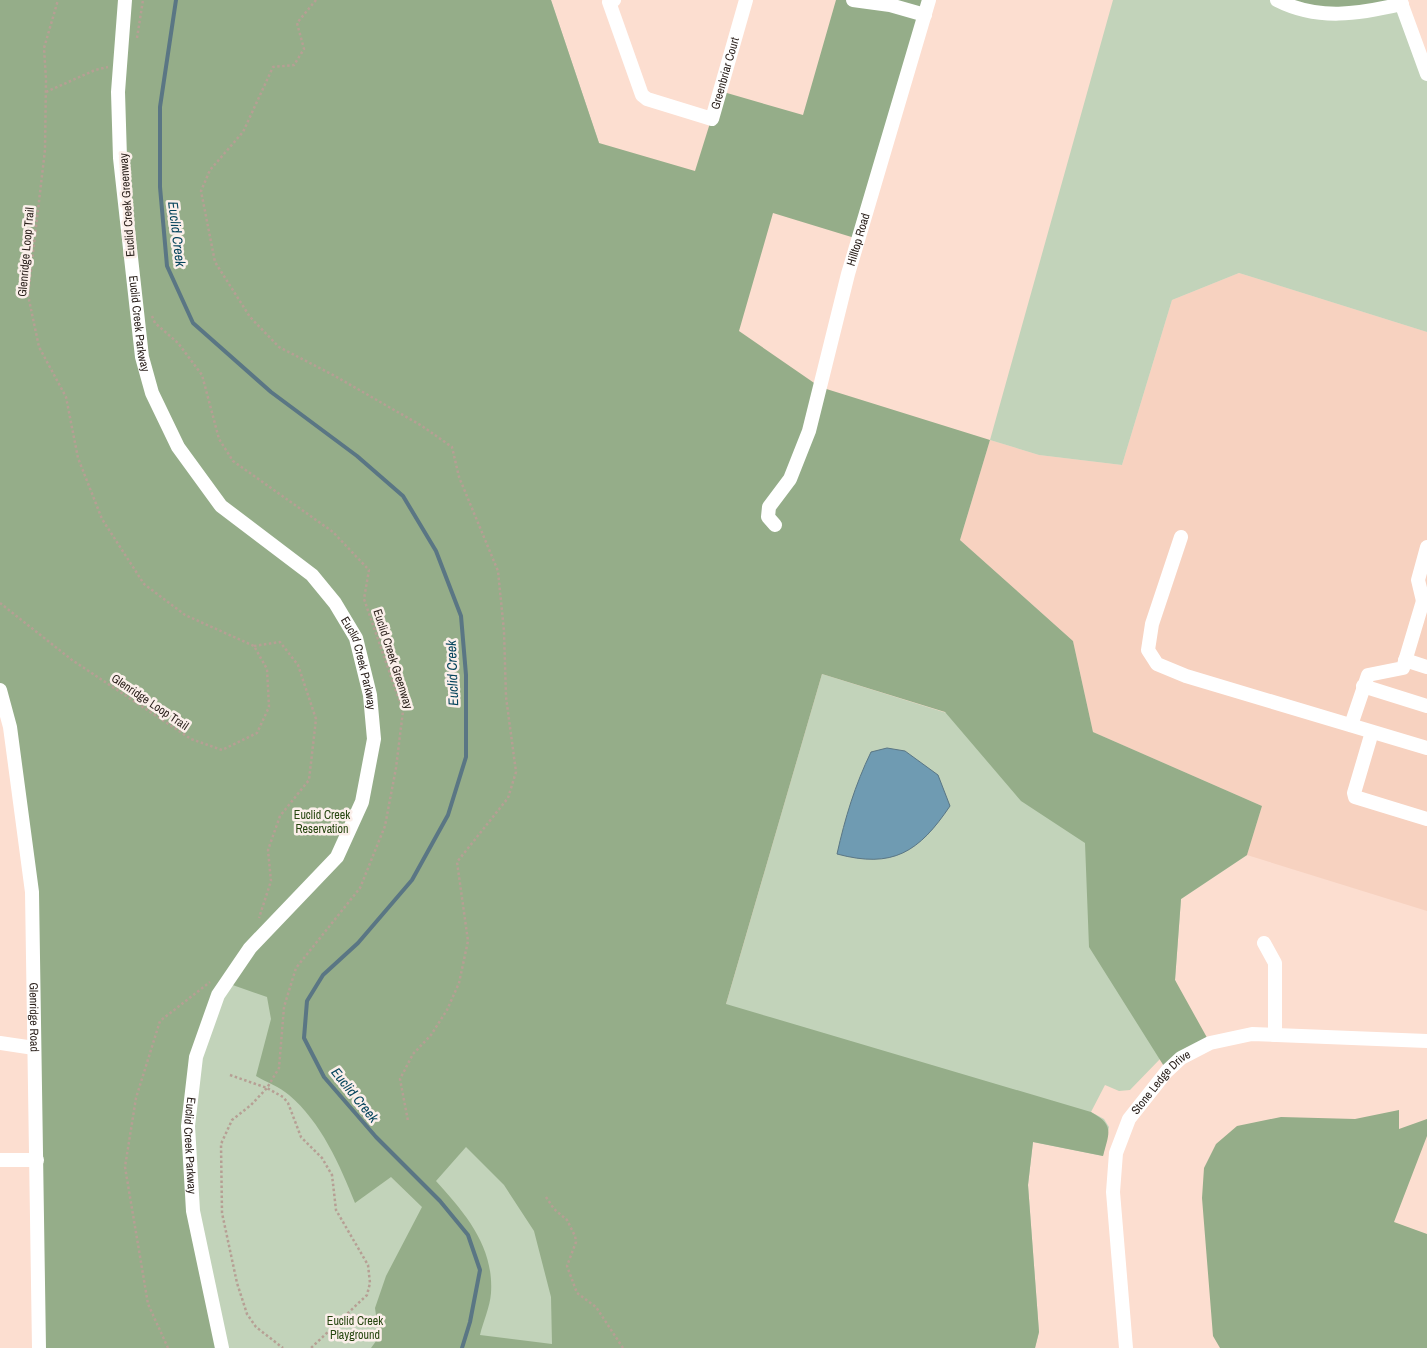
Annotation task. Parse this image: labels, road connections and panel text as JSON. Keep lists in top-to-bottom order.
{
  "streets": {
    "street": [
      "Greenbriar Court",
      "Hilltop Road",
      "Euclid Creek Parkway",
      "Glenridge Road",
      "Stone Ledge Drive"
    ],
    "path": ["Euclid Creek Greenway", "Glenridge Loop Trail"]
  },
  "water": ["Euclid Creek"],
  "parks": ["Euclid Creek Reservation", "Euclid Creek Playground"]
}
